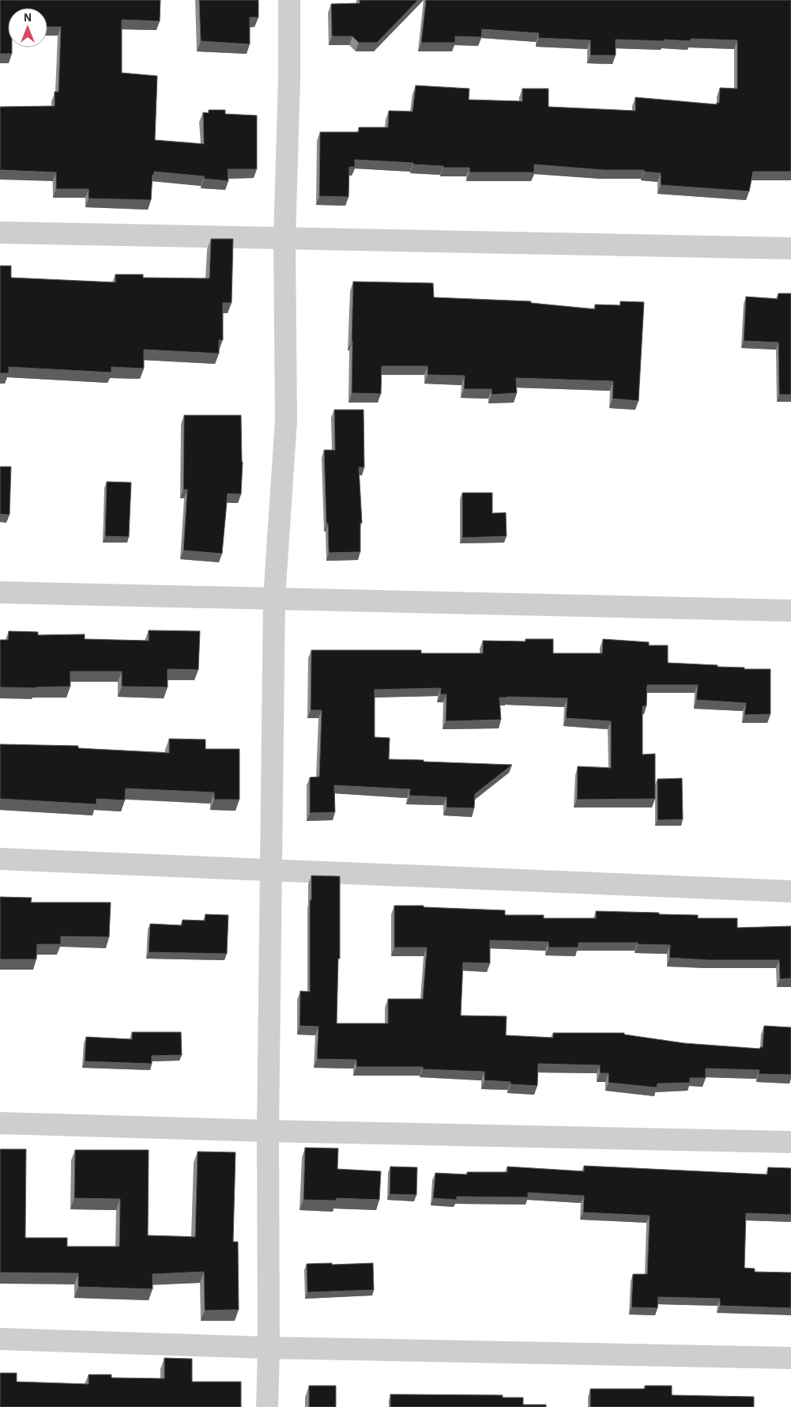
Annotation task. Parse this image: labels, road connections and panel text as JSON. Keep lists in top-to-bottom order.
{
  "north": "top"
}
